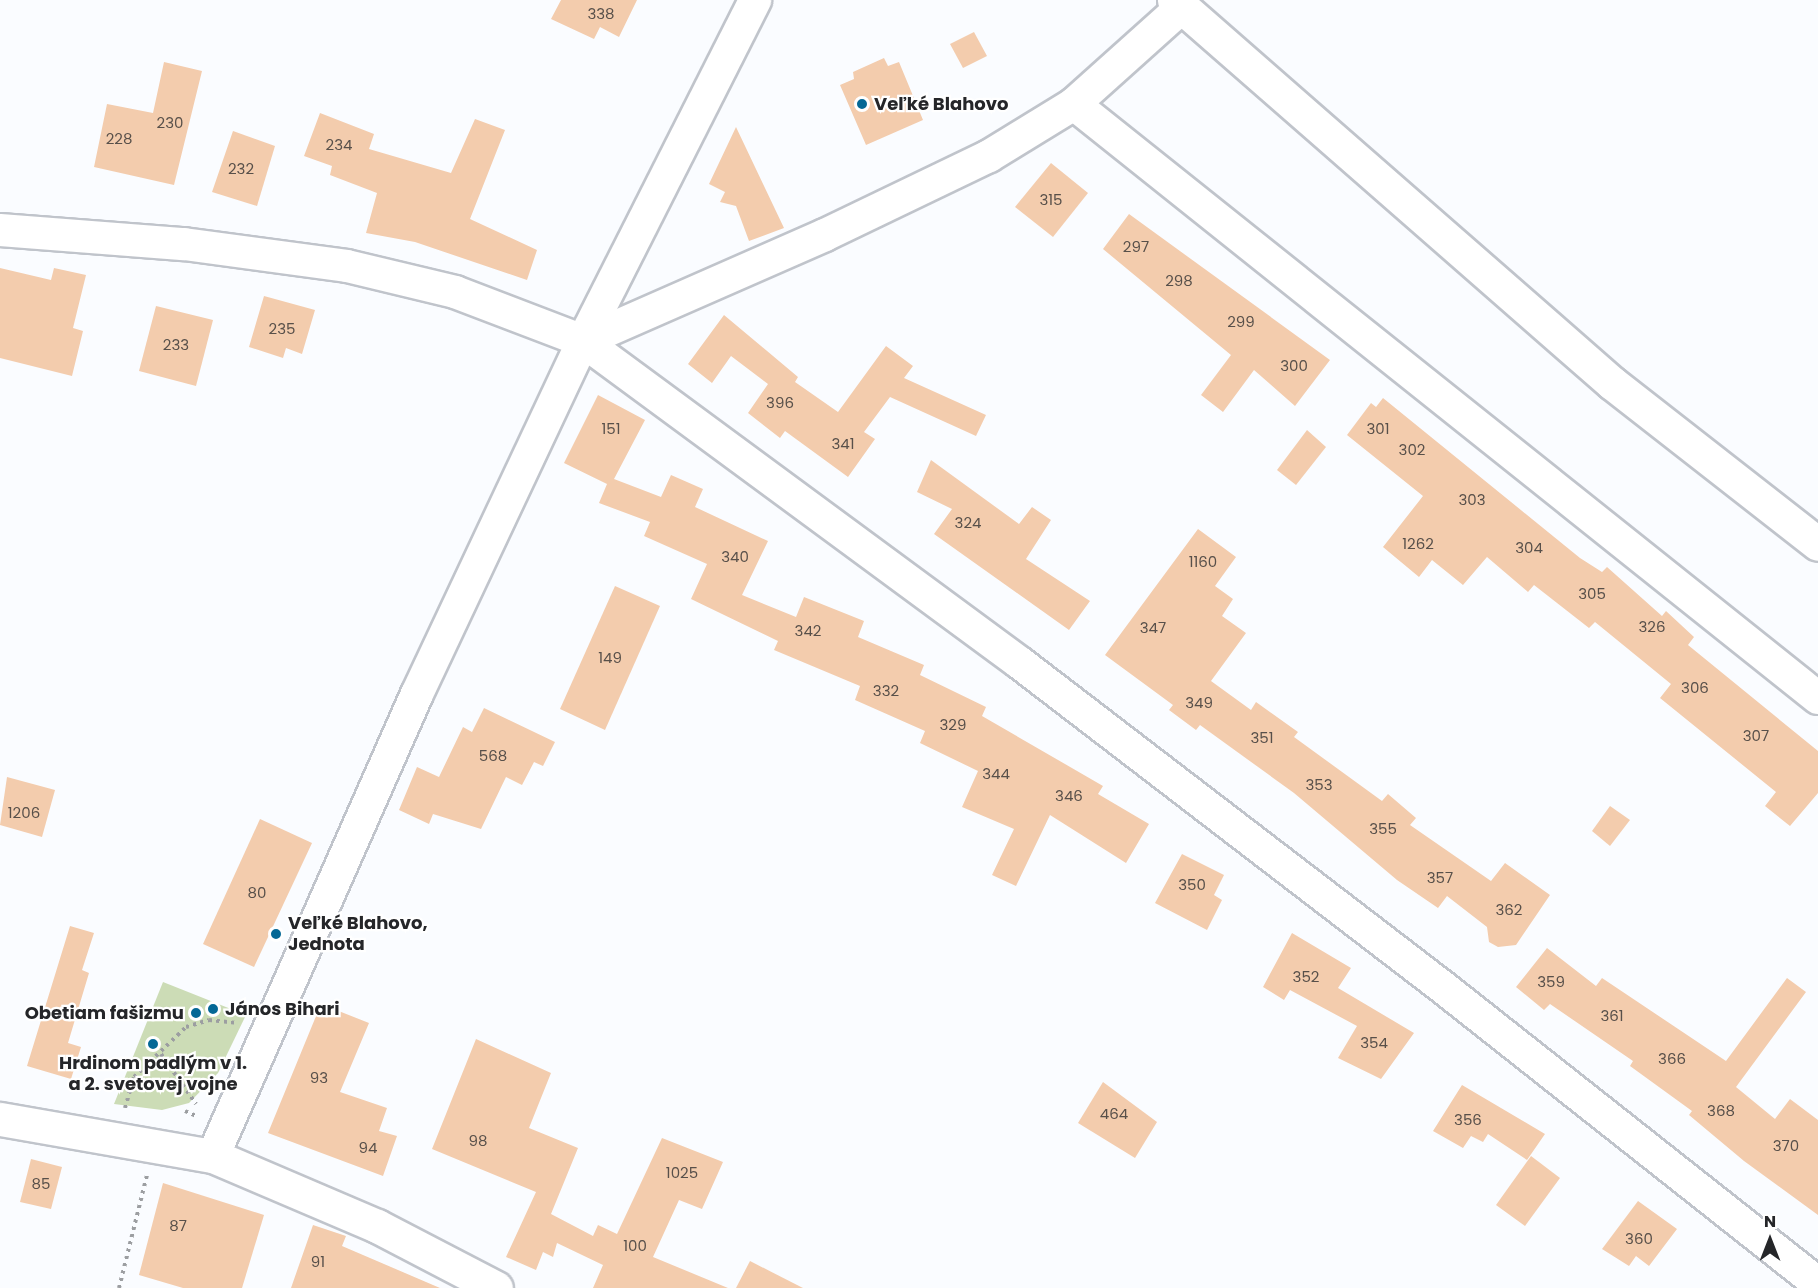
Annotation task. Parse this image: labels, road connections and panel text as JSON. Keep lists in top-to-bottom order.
{
  "places": [
    "Veľké Blahovo",
    "Veľké Blahovo, Jednota",
    "János Bihari",
    "Obetiam fašizmu",
    "Hrdinom padlým v 1. a 2. svetovej vojne"
  ],
  "house_numbers": [
    "338",
    "230",
    "228",
    "234",
    "232",
    "315",
    "297",
    "298",
    "299",
    "235",
    "233",
    "300",
    "396",
    "151",
    "301",
    "341",
    "302",
    "303",
    "324",
    "1262",
    "304",
    "340",
    "1160",
    "305",
    "326",
    "347",
    "342",
    "149",
    "306",
    "332",
    "349",
    "329",
    "307",
    "351",
    "568",
    "344",
    "353",
    "346",
    "1206",
    "355",
    "357",
    "350",
    "80",
    "362",
    "352",
    "359",
    "361",
    "354",
    "366",
    "93",
    "368",
    "464",
    "356",
    "98",
    "370",
    "94",
    "1025",
    "85",
    "87",
    "360",
    "100",
    "91"
  ],
  "north": "top"
}
